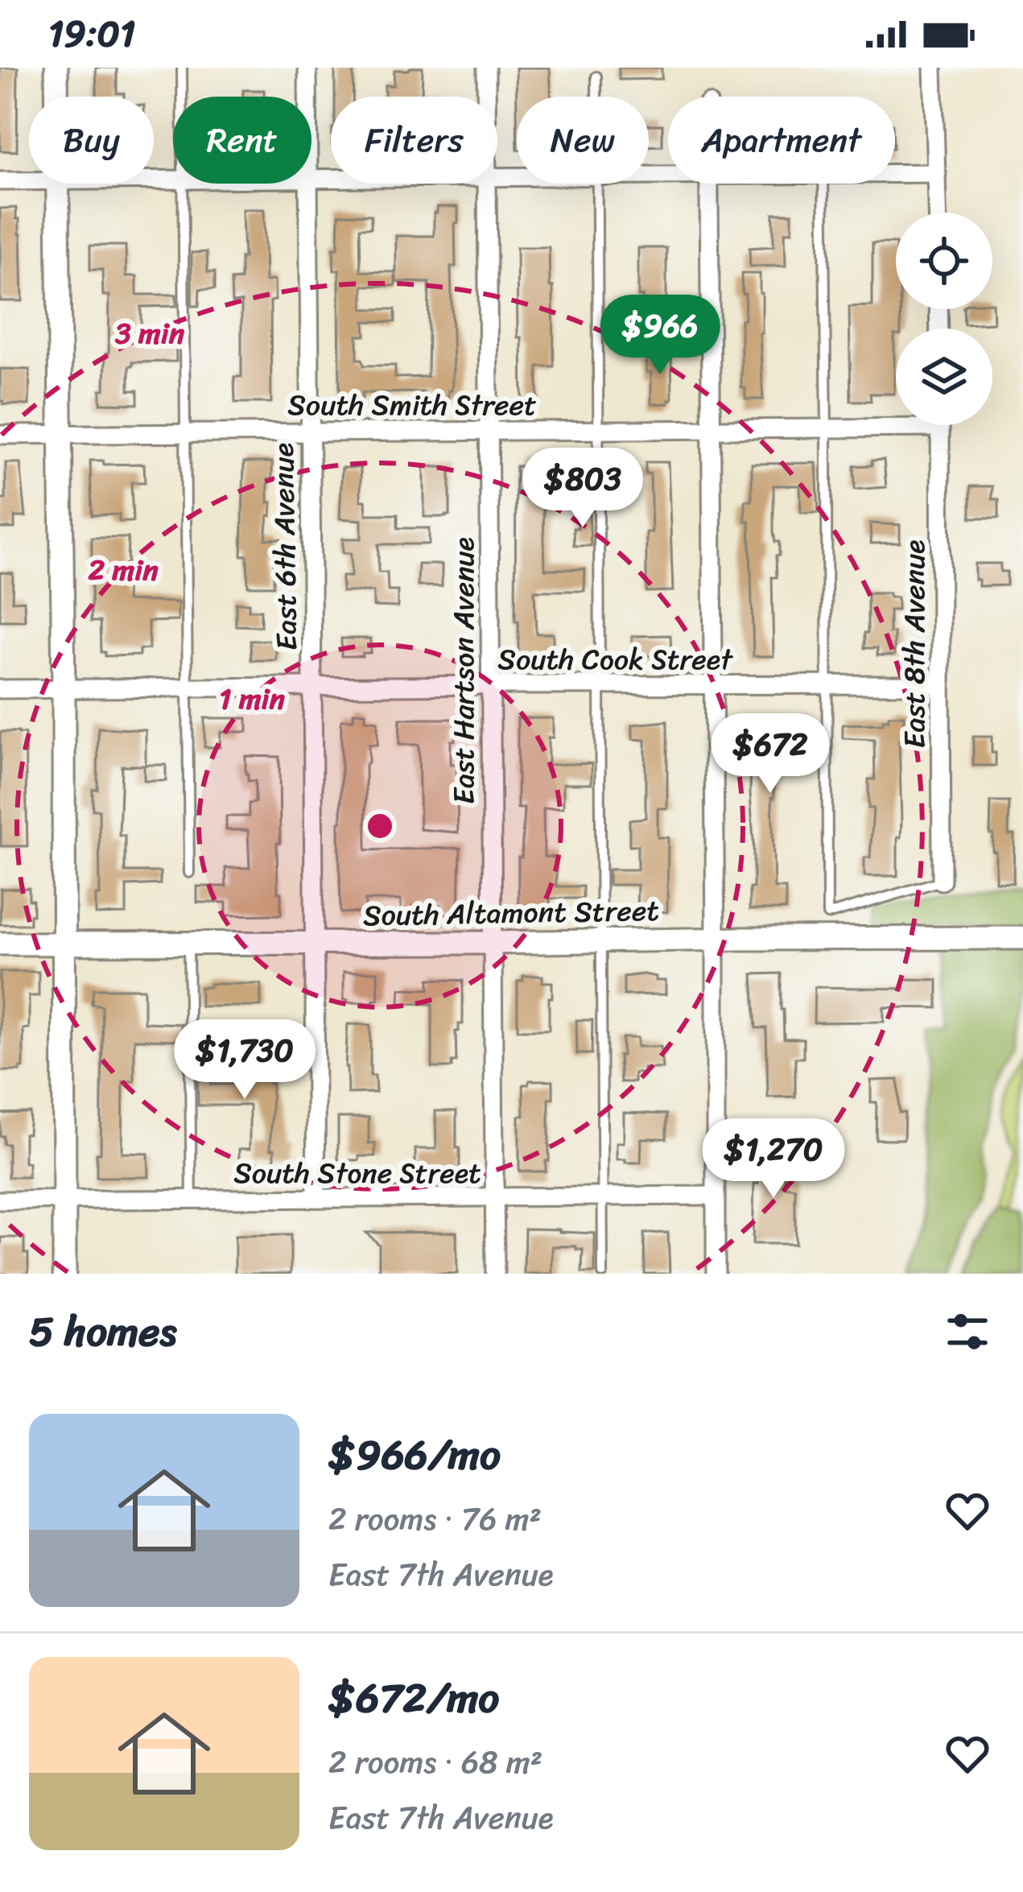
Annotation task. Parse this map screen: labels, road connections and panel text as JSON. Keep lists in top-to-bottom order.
{
  "streets": {
    "street": [
      "South Smith Street",
      "East 6th Avenue",
      "East 8th Avenue",
      "South Cook Street",
      "East Hartson Avenue",
      "South Altamont Street",
      "South Stone Street"
    ]
  },
  "crossings": [
    ["South Smith Street", "East 6th Avenue"],
    ["South Smith Street", "East 8th Avenue"],
    ["South Smith Street", "East Hartson Avenue"],
    ["East 6th Avenue", "South Cook Street"],
    ["East 6th Avenue", "South Altamont Street"],
    ["East 6th Avenue", "South Stone Street"],
    ["East 8th Avenue", "South Cook Street"],
    ["South Cook Street", "East Hartson Avenue"],
    ["East Hartson Avenue", "South Altamont Street"],
    ["East Hartson Avenue", "South Stone Street"]
  ],
  "page": {
    "status": "19:01",
    "chip": [
      "Buy",
      "Rent",
      "Filters",
      "New",
      "Apartment"
    ],
    "price": [
      "$966",
      "$803",
      "$672",
      "$1,730",
      "$1,270"
    ],
    "heading": "5 homes",
    "list": [
      {
        "name": "$966/mo",
        "note": "2 rooms · 76 m² · East 7th Avenue"
      },
      {
        "name": "$672/mo",
        "note": "2 rooms · 68 m² · East 7th Avenue"
      }
    ]
  },
  "rings": ["3 min", "2 min", "1 min"]
}
